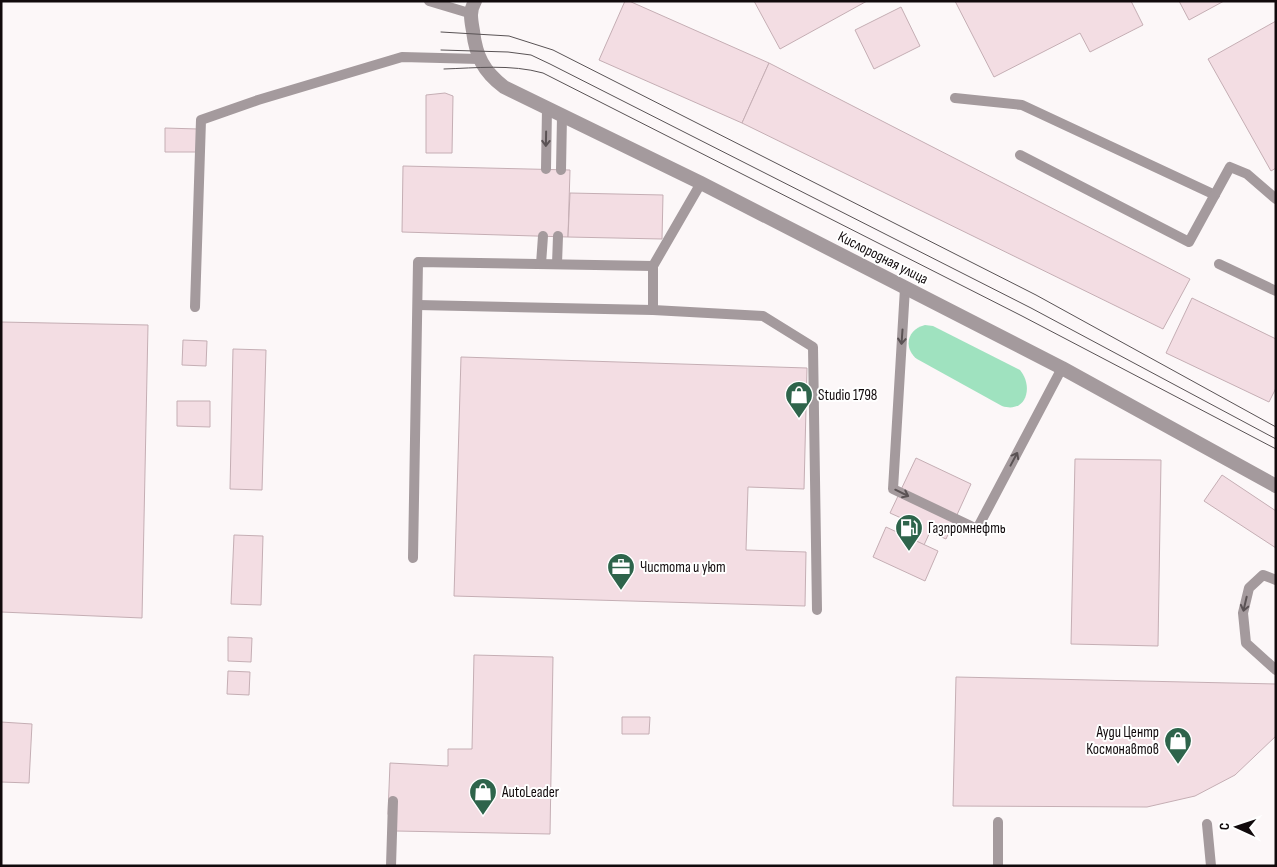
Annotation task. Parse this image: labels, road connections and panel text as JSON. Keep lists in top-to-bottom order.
{
  "streets": {
    "street": ["Кислородная улица"]
  },
  "places": {
    "shop": ["Studio 1798", "Ауди Центр Космонавтов", "AutoLeader"],
    "fuel station": ["Газпромнефть"],
    "office": ["Чистота и уют"]
  },
  "north": "left"
}
